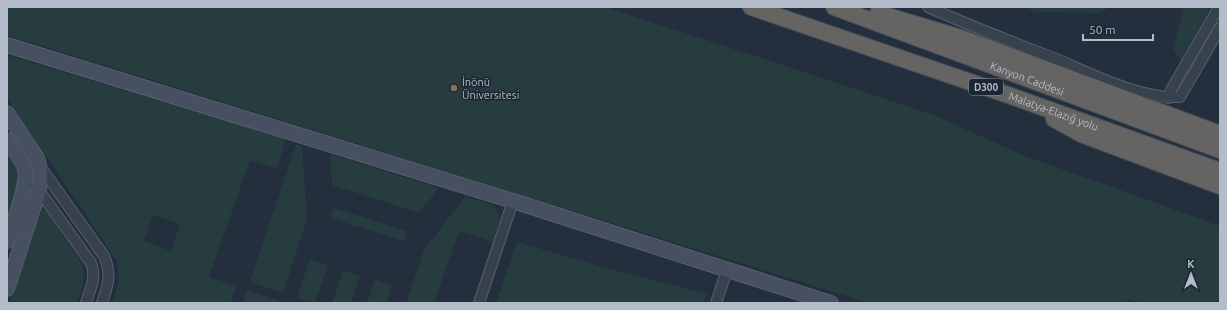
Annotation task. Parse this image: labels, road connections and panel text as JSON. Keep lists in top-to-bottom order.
{
  "streets": {
    "highway": ["Kanyon Caddesi", "D300", "Malatya-Elazığ yolu"]
  },
  "places": ["İnönü Üniversitesi"],
  "scale_bar": "50 m",
  "north": "top"
}
